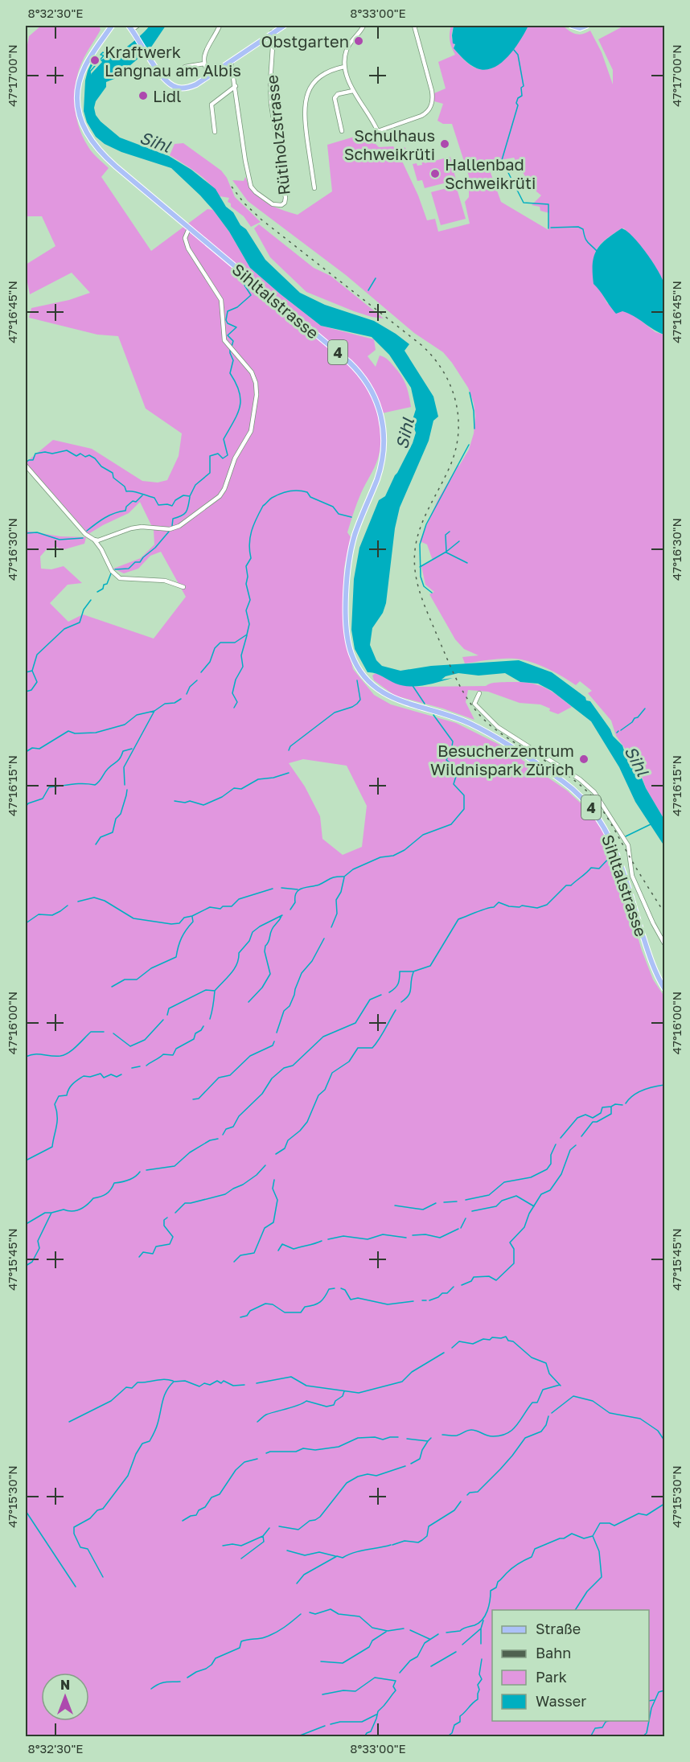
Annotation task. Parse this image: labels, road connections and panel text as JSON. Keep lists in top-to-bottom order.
{
  "streets": {
    "main road": ["Sihltalstrasse", "4"],
    "street": ["Rütiholzstrasse"]
  },
  "water": ["Sihl"],
  "places": [
    "Obstgarten",
    "Kraftwerk Langnau am Albis",
    "Lidl",
    "Schulhaus Schweikrüti",
    "Hallenbad Schweikrüti",
    "Besucherzentrum Wildnispark Zürich"
  ],
  "legend": [
    "Straße",
    "Bahn",
    "Park",
    "Wasser"
  ],
  "north": "top",
  "coordinates": [
    "8°32'30\"E",
    "8°33'00\"E",
    "47°17'00\"N",
    "47°16'45\"N",
    "47°16'30\"N",
    "47°16'15\"N",
    "47°16'00\"N",
    "47°15'45\"N",
    "47°15'30\"N"
  ]
}
